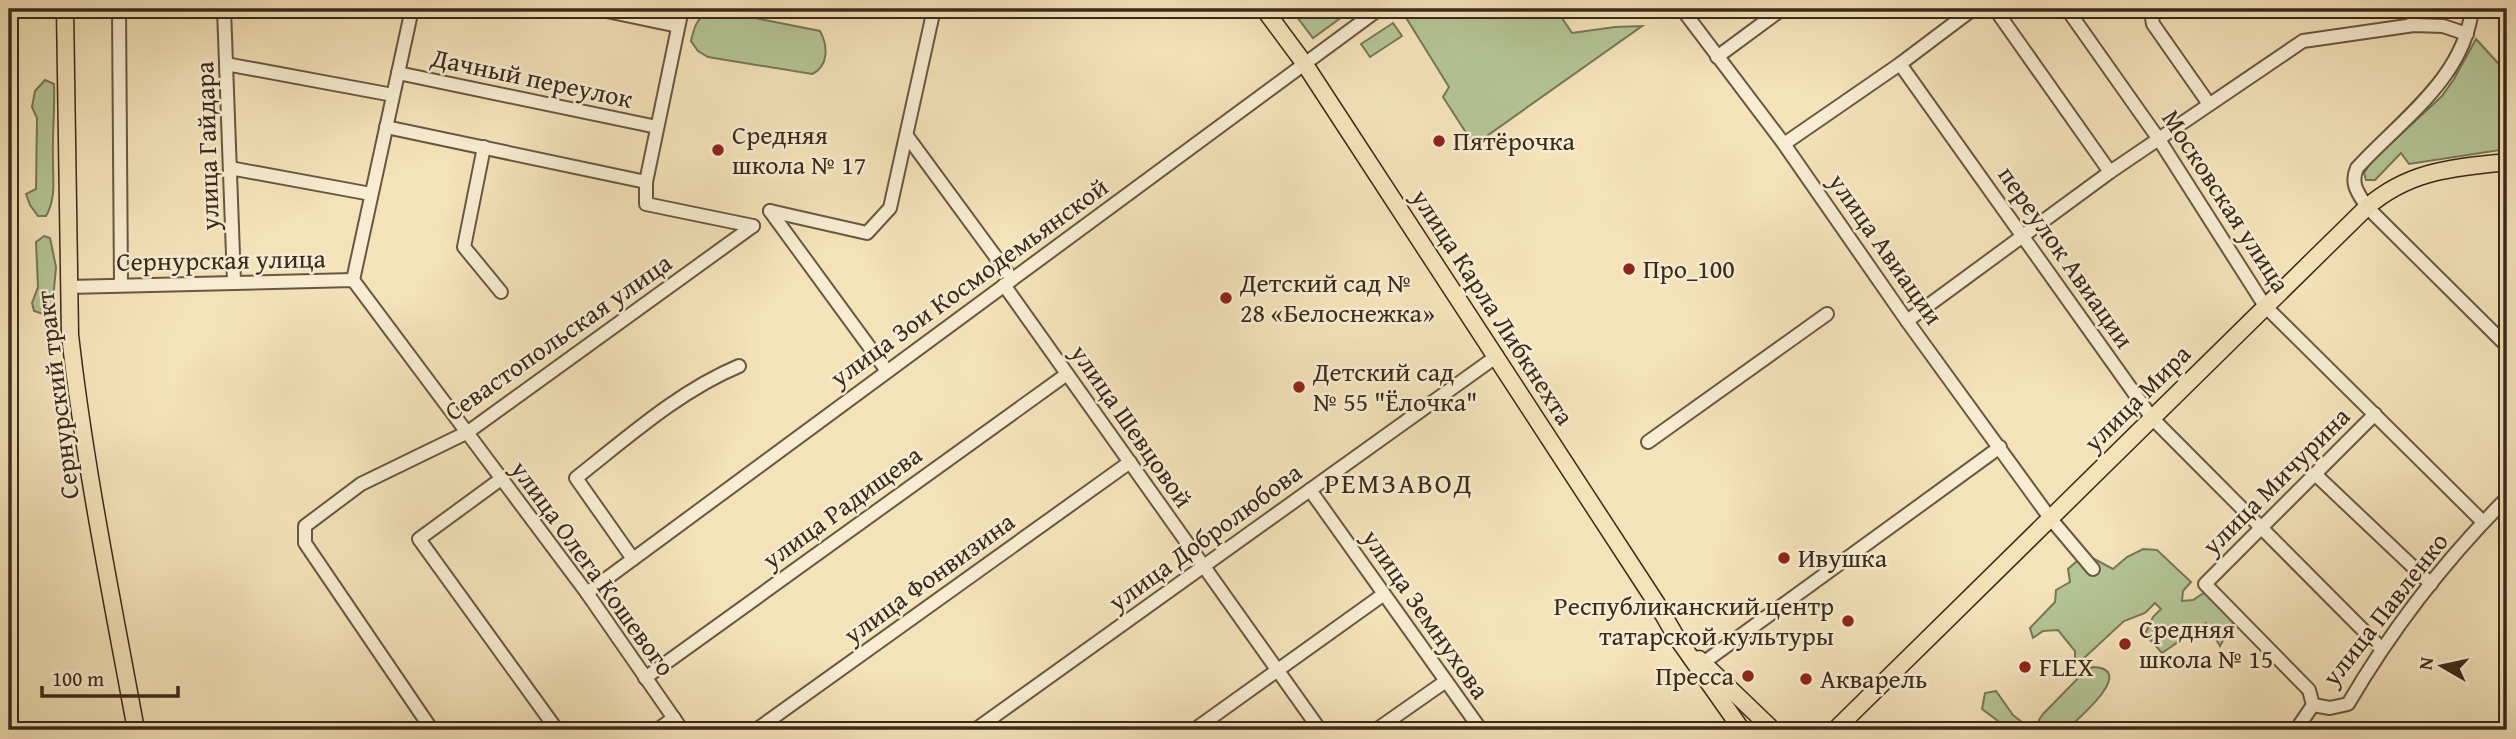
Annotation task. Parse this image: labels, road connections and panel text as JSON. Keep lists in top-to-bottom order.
{
  "streets": {
    "main road": ["улица Карла Либкнехта", "Сернурский тракт", "улица Мира"],
    "street": [
      "Дачный переулок",
      "улица Гайдара",
      "Московская улица",
      "улица Авиации",
      "переулок Авиации",
      "Сернурская улица",
      "улица Зои Космодемьянской",
      "Севастопольская улица",
      "улица Шевцовой",
      "улица Мичурина",
      "улица Радищева",
      "улица Добролюбова",
      "улица Олега Кошевого",
      "улица Фонвизина",
      "улица Павленко",
      "улица Земнухова"
    ]
  },
  "crossings": [
    ["улица Гайдара", "Сернурская улица"],
    ["Московская улица", "улица Мира"],
    ["Московская улица", "улица Мичурина"],
    ["Московская улица", "улица Павленко"],
    ["улица Авиации", "улица Мира"],
    ["переулок Авиации", "улица Мира"],
    ["переулок Авиации", "улица Мичурина"],
    ["переулок Авиации", "улица Павленко"],
    ["Сернурская улица", "Севастопольская улица"],
    ["Сернурская улица", "Сернурский тракт"],
    ["Сернурская улица", "улица Олега Кошевого"],
    ["улица Зои Космодемьянской", "улица Карла Либкнехта"],
    ["улица Зои Космодемьянской", "улица Шевцовой"],
    ["улица Зои Космодемьянской", "улица Олега Кошевого"],
    ["улица Карла Либкнехта", "улица Добролюбова"],
    ["Севастопольская улица", "улица Олега Кошевого"],
    ["улица Шевцовой", "улица Радищева"],
    ["улица Шевцовой", "улица Добролюбова"],
    ["улица Шевцовой", "улица Фонвизина"],
    ["улица Мичурина", "улица Павленко"],
    ["улица Радищева", "улица Олега Кошевого"],
    ["улица Добролюбова", "улица Земнухова"]
  ],
  "districts": ["РЕМЗАВОД"],
  "places": [
    "Пятёрочка",
    "Средняя школа № 17",
    "Про_100",
    "Детский сад № 28 «Белоснежка»",
    "Детский сад № 55 \"Ёлочка\"",
    "Ивушка",
    "Республиканский центр татарской культуры",
    "Средняя школа № 15",
    "FLEX",
    "Пресса",
    "Акварель"
  ],
  "scale_bar": "100 m",
  "north": "left"
}
